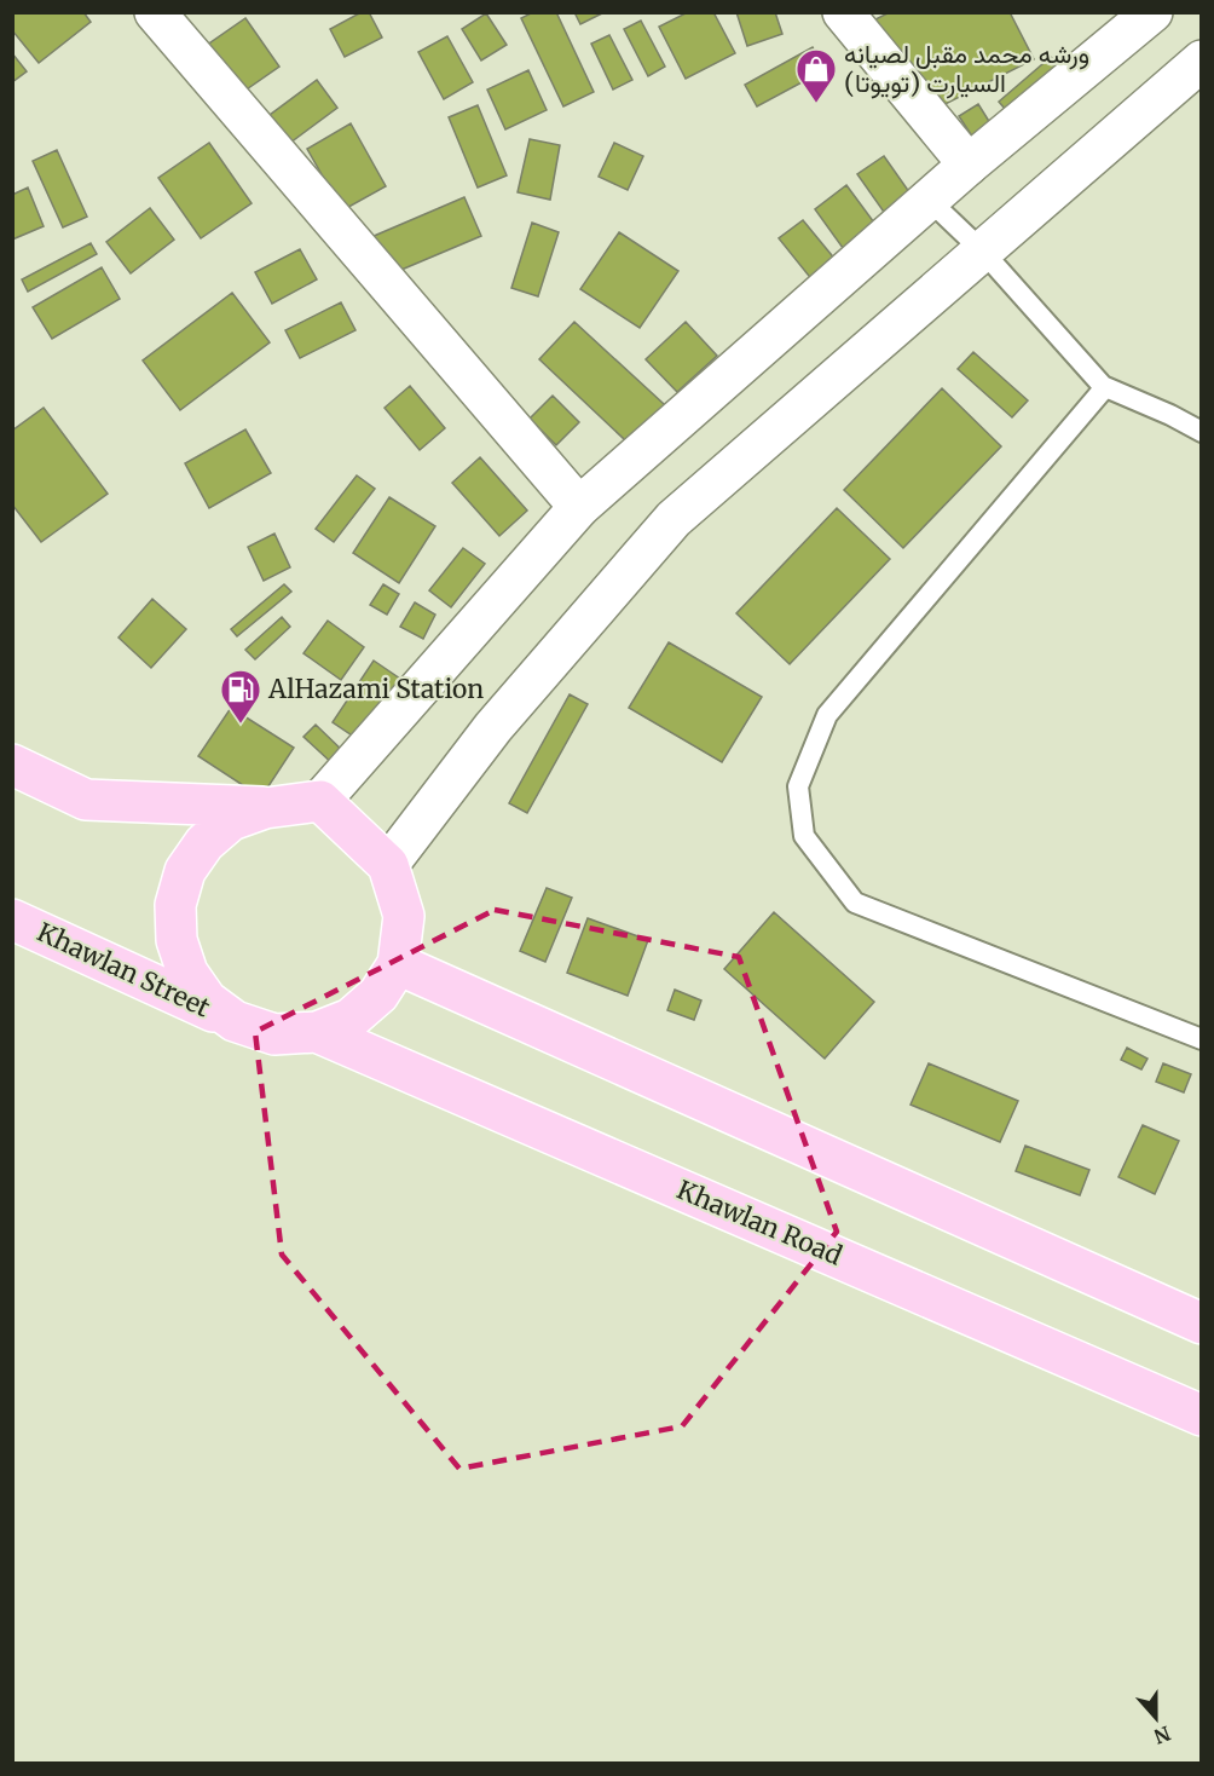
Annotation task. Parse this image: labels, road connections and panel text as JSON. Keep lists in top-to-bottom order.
{
  "streets": {
    "main road": ["Khawlan Street", "Khawlan Road"]
  },
  "crossings": [
    ["Khawlan Street", "Khawlan Road"]
  ],
  "places": {
    "shop": ["ورشه محمد مقبل لصيانه السيارت (تويوتا)"],
    "fuel station": ["AlHazami Station"]
  },
  "north": "bottom"
}
